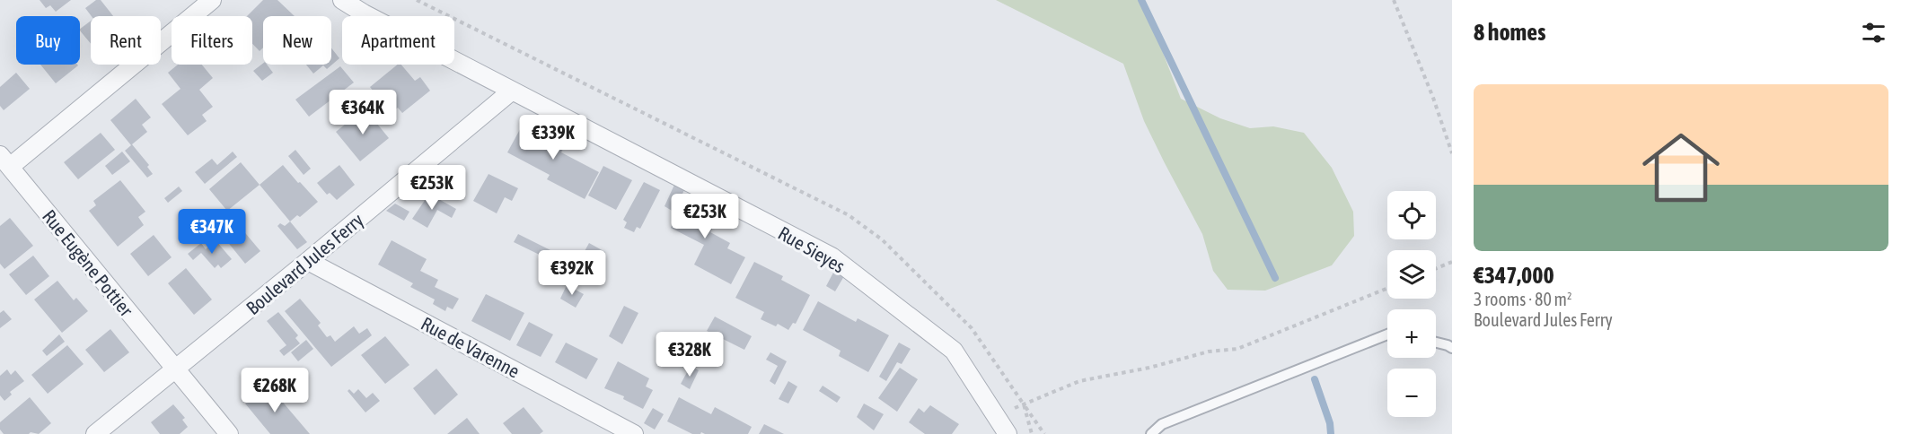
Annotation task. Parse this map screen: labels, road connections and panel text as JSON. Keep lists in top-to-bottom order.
{
  "streets": {
    "street": [
      "Rue Sieyes",
      "Rue Eugène Pottier",
      "Boulevard Jules Ferry",
      "Rue de Varenne"
    ]
  },
  "crossings": [
    ["Rue Sieyes", "Boulevard Jules Ferry"],
    ["Rue Eugène Pottier", "Boulevard Jules Ferry"],
    ["Boulevard Jules Ferry", "Rue de Varenne"]
  ],
  "page": {
    "heading": "8 homes",
    "chip": [
      "Buy",
      "Rent",
      "Filters",
      "New",
      "Apartment"
    ],
    "list": [
      {
        "name": "€347,000",
        "note": "3 rooms · 80 m² · Boulevard Jules Ferry"
      }
    ],
    "price": [
      "€364K",
      "€339K",
      "€253K",
      "€253K",
      "€347K",
      "€392K",
      "€328K",
      "€268K"
    ],
    "map_buttons": ["+", "−"]
  }
}
